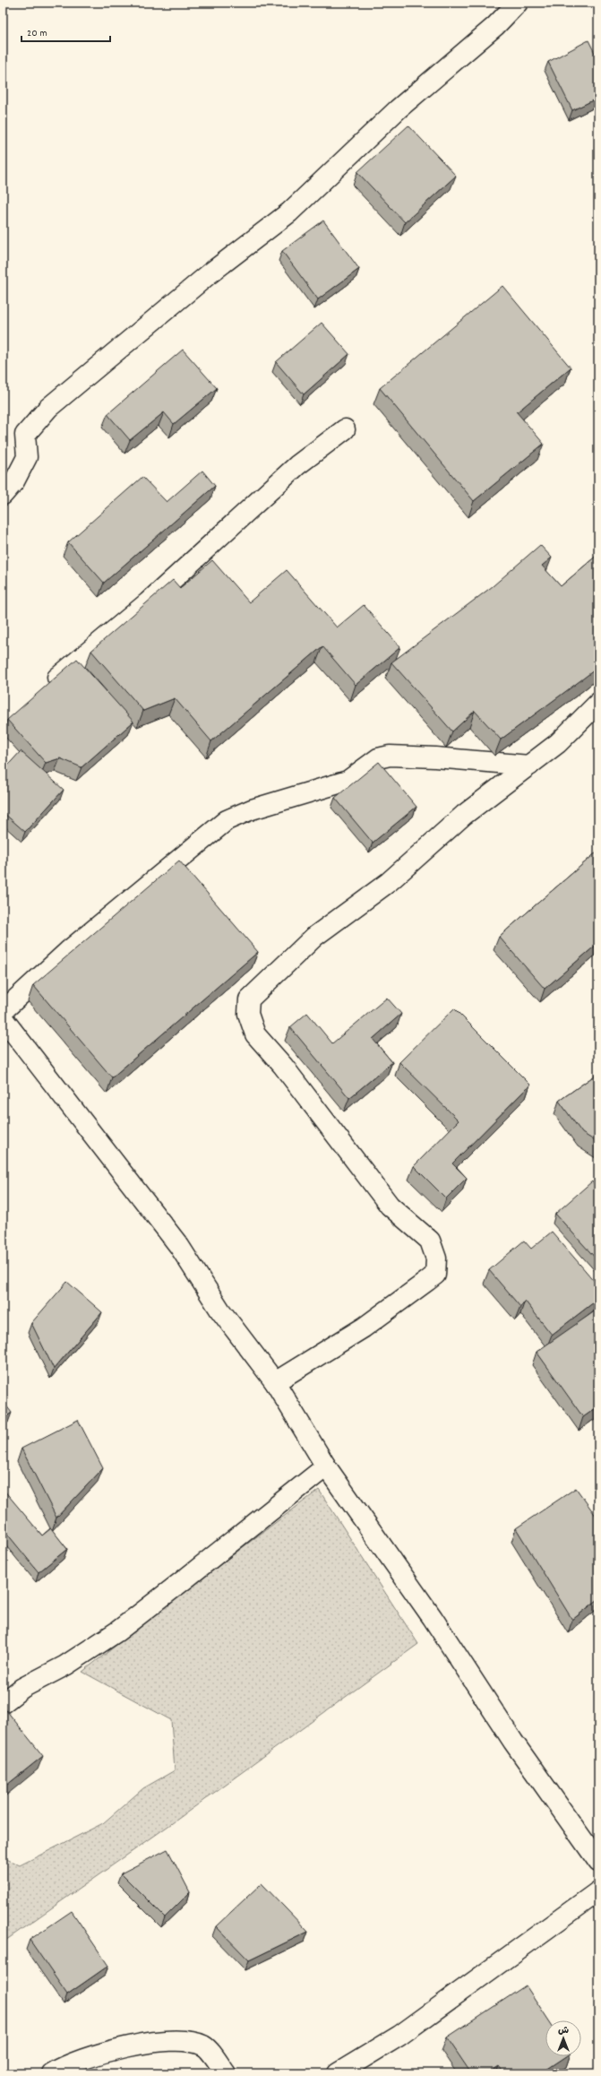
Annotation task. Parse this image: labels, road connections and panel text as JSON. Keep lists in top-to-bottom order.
{
  "scale_bar": "20 m",
  "north": "top"
}
